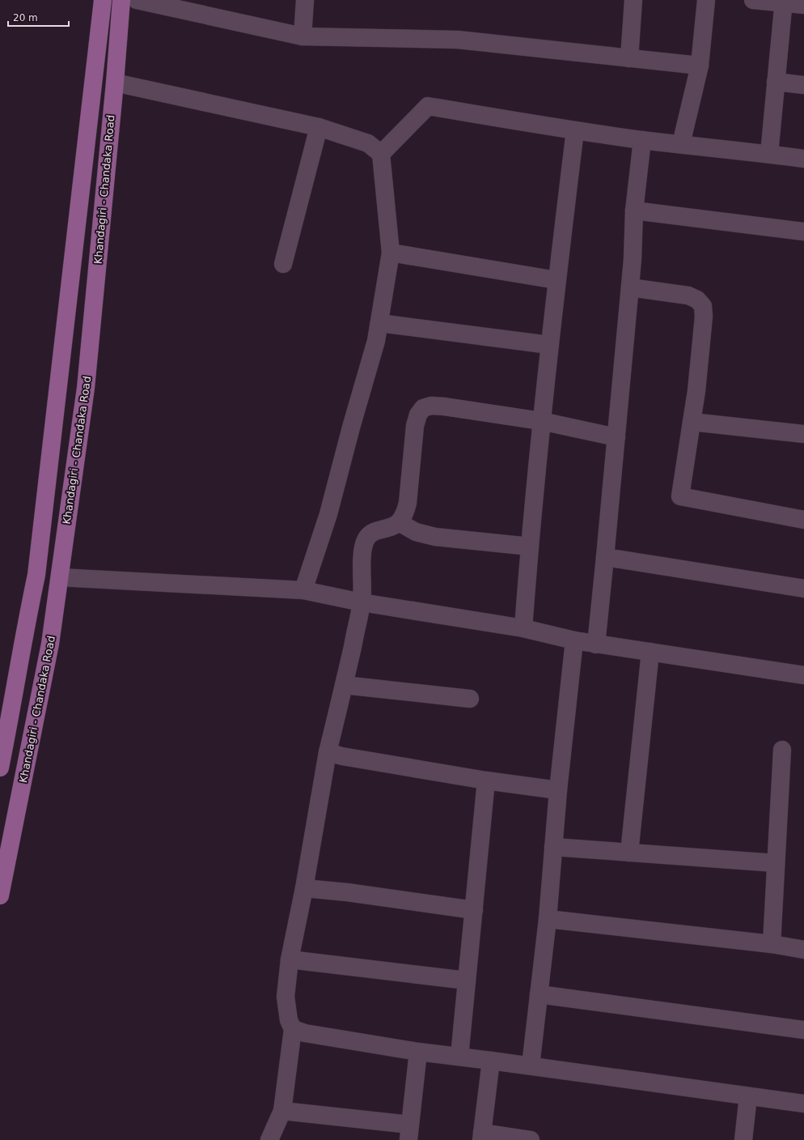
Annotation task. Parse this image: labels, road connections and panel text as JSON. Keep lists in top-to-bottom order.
{
  "streets": {
    "main road": ["Khandagiri - Chandaka Road"]
  },
  "scale_bar": "20 m"
}
